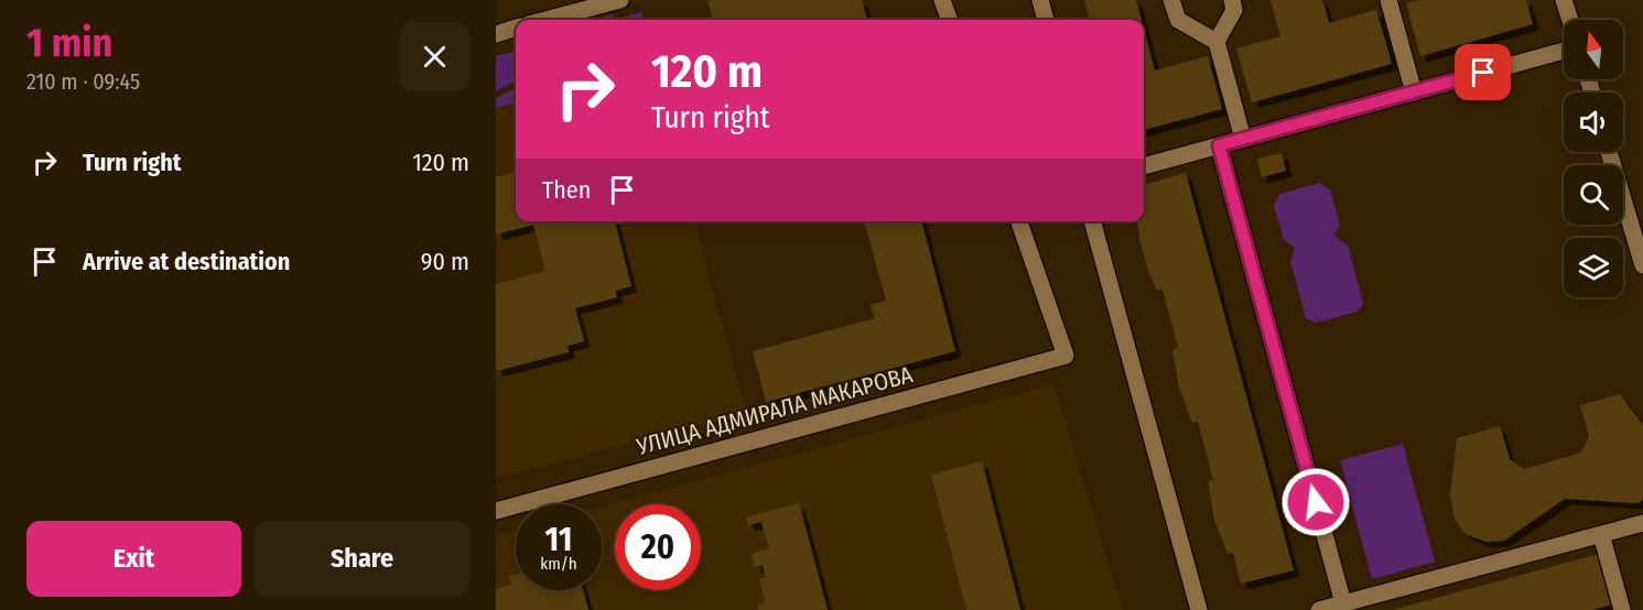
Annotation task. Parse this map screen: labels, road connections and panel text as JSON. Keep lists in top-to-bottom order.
{
  "streets": {
    "street": ["УЛИЦА АДМИРАЛА МАКАРОВА"]
  },
  "north": "top",
  "page": {
    "heading": ["1 min", "210 m · 09:45"],
    "turn": ["120 m", "Turn right"],
    "list": [
      {
        "name": "Turn right",
        "value": "120 m"
      },
      {
        "name": "Arrive at destination",
        "value": "90 m"
      }
    ],
    "then": "Then",
    "speed": "11 km/h",
    "limit": "20",
    "buttons": ["Exit", "Share"]
  }
}
